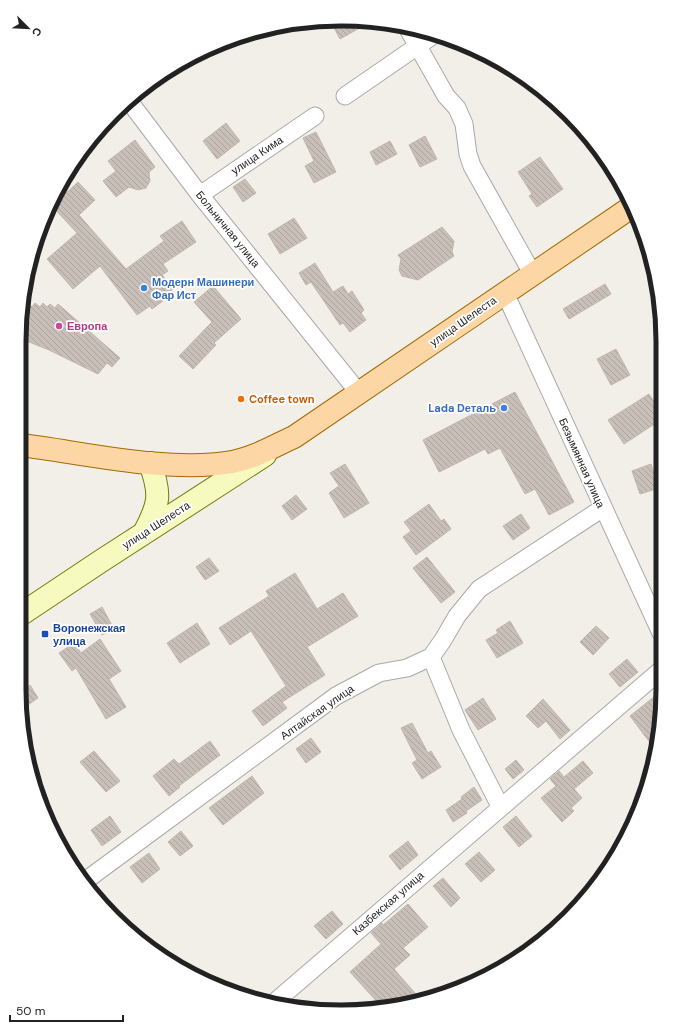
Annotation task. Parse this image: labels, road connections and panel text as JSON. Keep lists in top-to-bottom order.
{
  "streets": {
    "main road": ["улица Шелеста"],
    "street": [
      "улица Кима",
      "Больничная улица",
      "Безымянная улица",
      "Алтайская улица",
      "Казбекская улица"
    ]
  },
  "crossings": [
    ["улица Кима", "Больничная улица"],
    ["Больничная улица", "улица Шелеста"],
    ["улица Шелеста", "Безымянная улица"],
    ["Безымянная улица", "Алтайская улица"]
  ],
  "places": {
    "other": [
      "Модерн Машинери Фар Ист",
      "Европа",
      "Coffee town",
      "Lada Dеталь"
    ],
    "transit": ["Воронежская улица"]
  },
  "scale_bar": "50 m",
  "north": "bottom right"
}
